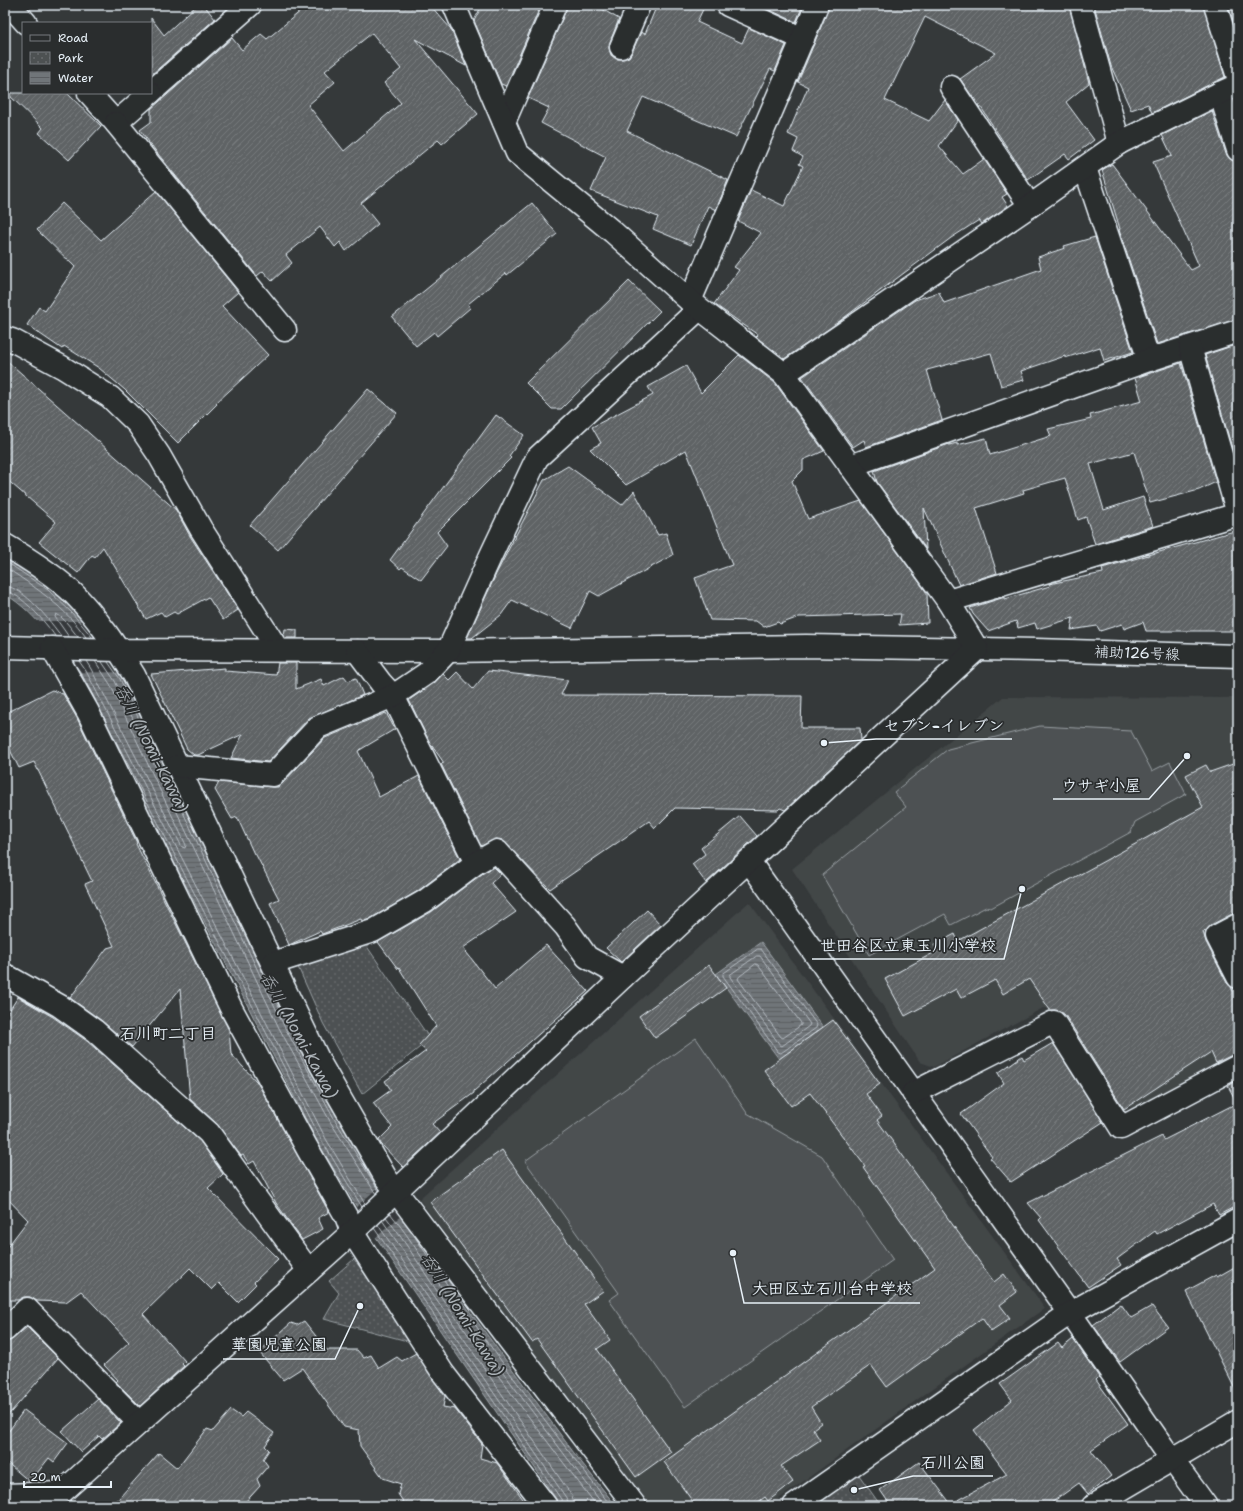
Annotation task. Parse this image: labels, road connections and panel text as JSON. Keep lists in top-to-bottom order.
{
  "streets": {
    "street": ["補助126号線"]
  },
  "districts": ["石川町二丁目"],
  "water": ["呑川 (Nomi-Kawa)"],
  "places": [
    "セブン-イレブン",
    "ウサギ小屋",
    "世田谷区立東玉川小学校",
    "大田区立石川台中学校",
    "華園児童公園",
    "石川公園"
  ],
  "legend": ["Road", "Park", "Water"],
  "scale_bar": "20 m"
}
